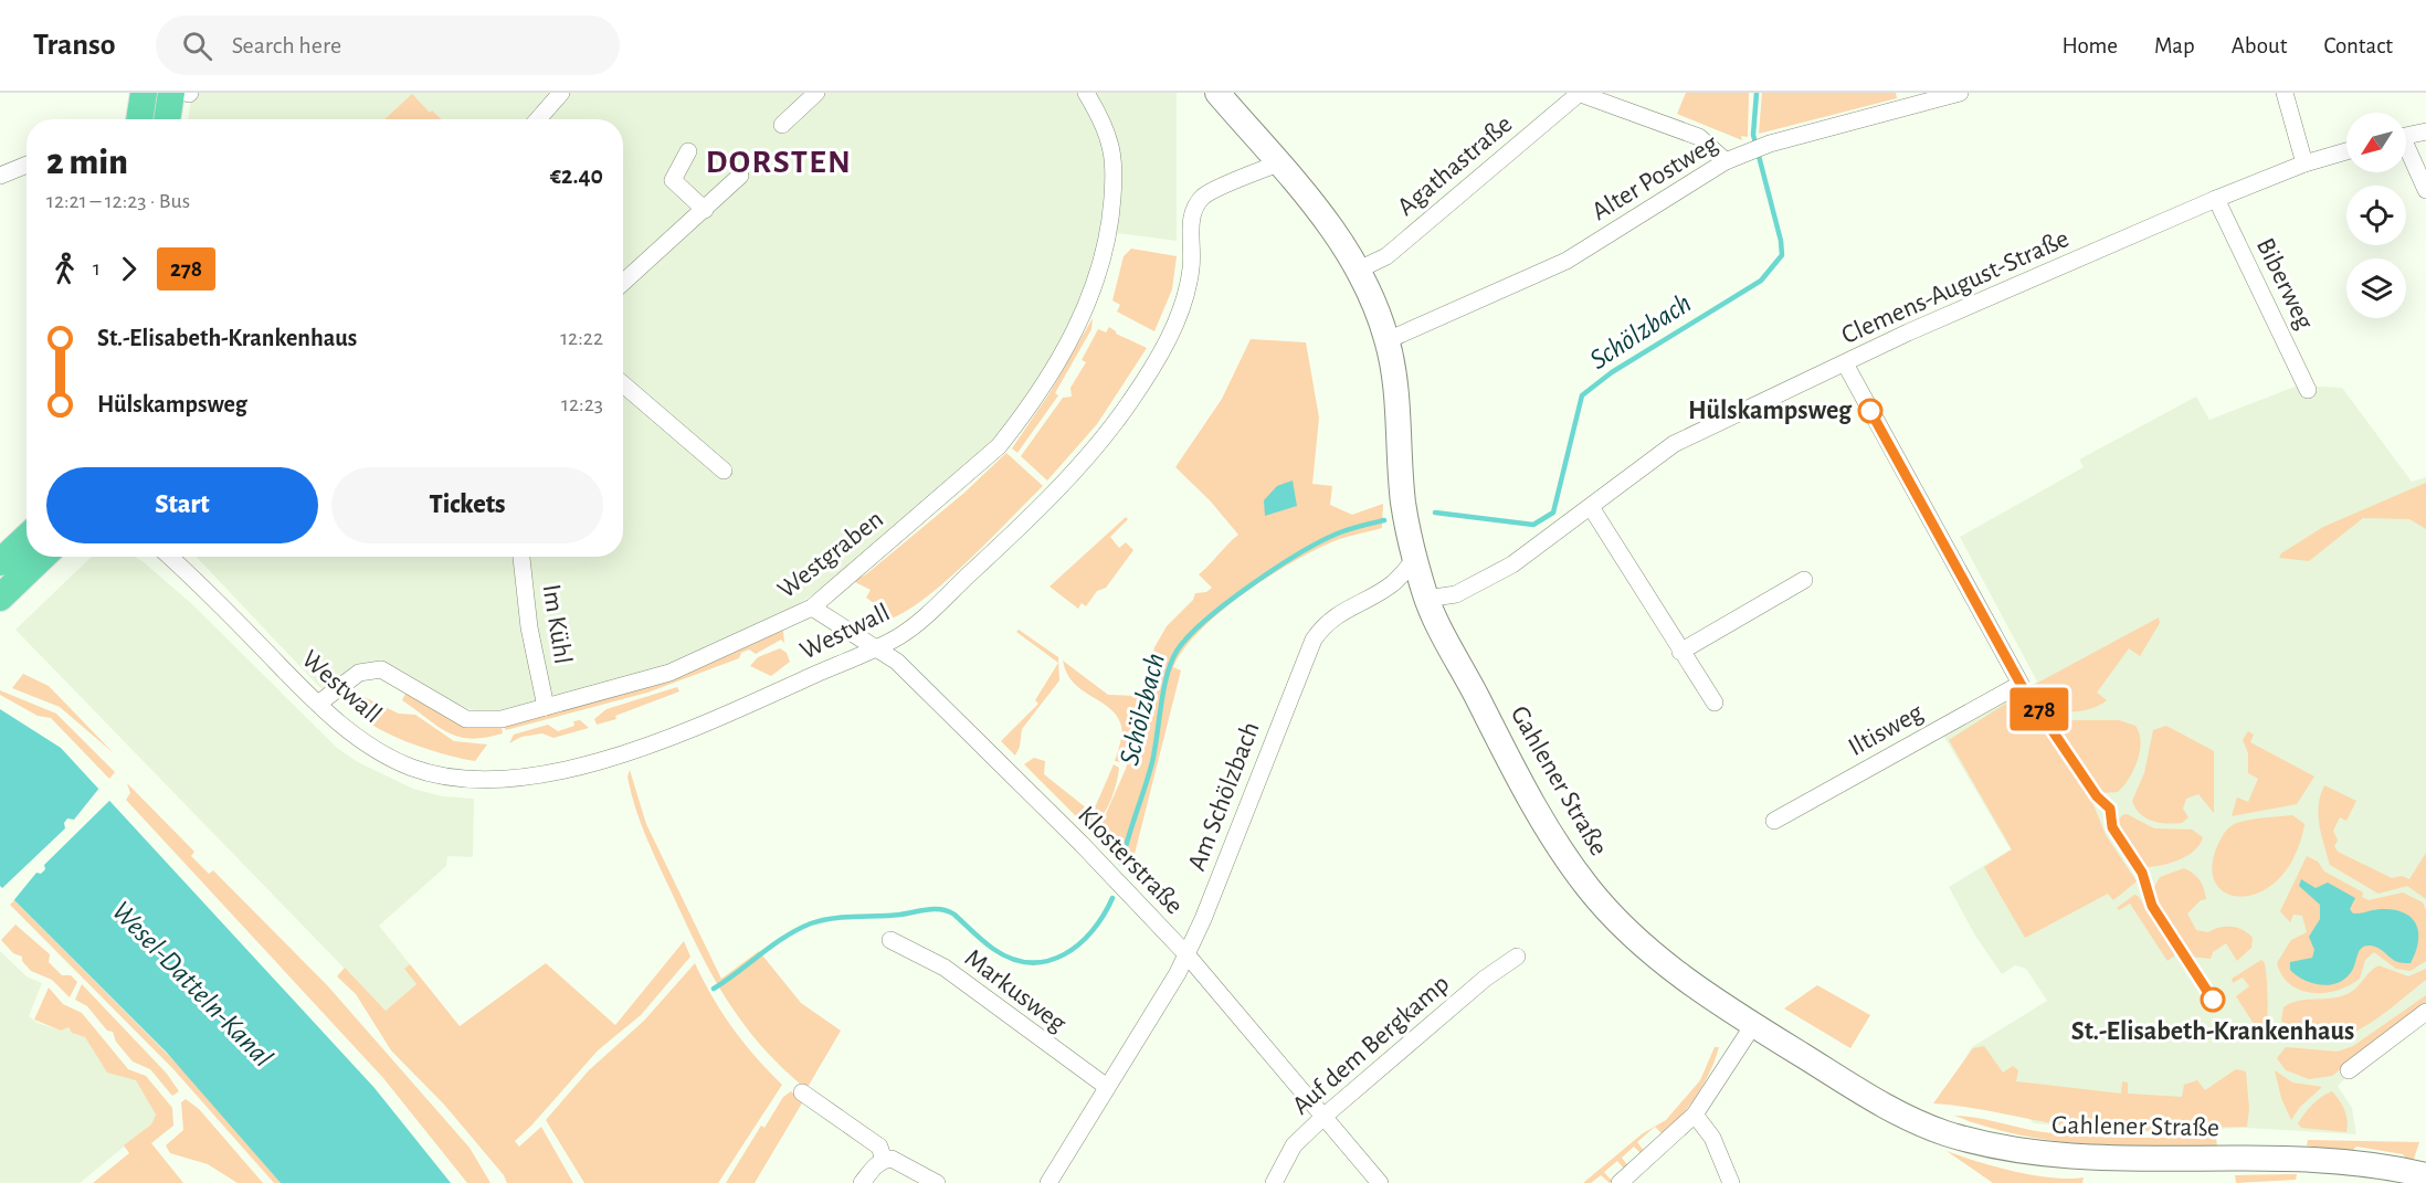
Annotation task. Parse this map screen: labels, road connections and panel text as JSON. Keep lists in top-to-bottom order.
{
  "streets": {
    "main road": ["Gahlener Straße"],
    "street": [
      "Agathastraße",
      "Alter Postweg",
      "Biberweg",
      "Clemens-August-Straße",
      "Westgraben",
      "Im Kühl",
      "Westwall",
      "Iltisweg",
      "Am Schölzbach",
      "Klosterstraße",
      "Markusweg",
      "Auf dem Bergkamp"
    ]
  },
  "crossings": [
    ["Agathastraße", "Gahlener Straße"],
    ["Alter Postweg", "Gahlener Straße"],
    ["Biberweg", "Clemens-August-Straße"],
    ["Clemens-August-Straße", "Iltisweg"],
    ["Clemens-August-Straße", "Gahlener Straße"],
    ["Westgraben", "Im Kühl"],
    ["Westgraben", "Westwall"],
    ["Westgraben", "Klosterstraße"],
    ["Westwall", "Gahlener Straße"],
    ["Westwall", "Klosterstraße"],
    ["Gahlener Straße", "Am Schölzbach"],
    ["Am Schölzbach", "Klosterstraße"],
    ["Am Schölzbach", "Markusweg"],
    ["Klosterstraße", "Auf dem Bergkamp"]
  ],
  "districts": ["DORSTEN"],
  "water": ["Schölzbach", "Wesel-Datteln-Kanal"],
  "places": ["Hülskampsweg", "St.-Elisabeth-Krankenhaus"],
  "lines": ["bus line 278"],
  "north": "bottom left",
  "page": {
    "header": "Transo",
    "search": "Search here",
    "nav": [
      "Home",
      "Map",
      "About",
      "Contact"
    ],
    "on_map": "278",
    "heading": ["2 min", "12:21 – 12:23 · Bus", "€2.40"],
    "legs": ["1", "278"],
    "list": [
      {
        "name": "St.-Elisabeth-Krankenhaus",
        "value": "12:22"
      },
      {
        "name": "Hülskampsweg",
        "value": "12:23"
      }
    ],
    "buttons": ["Start", "Tickets"]
  }
}
